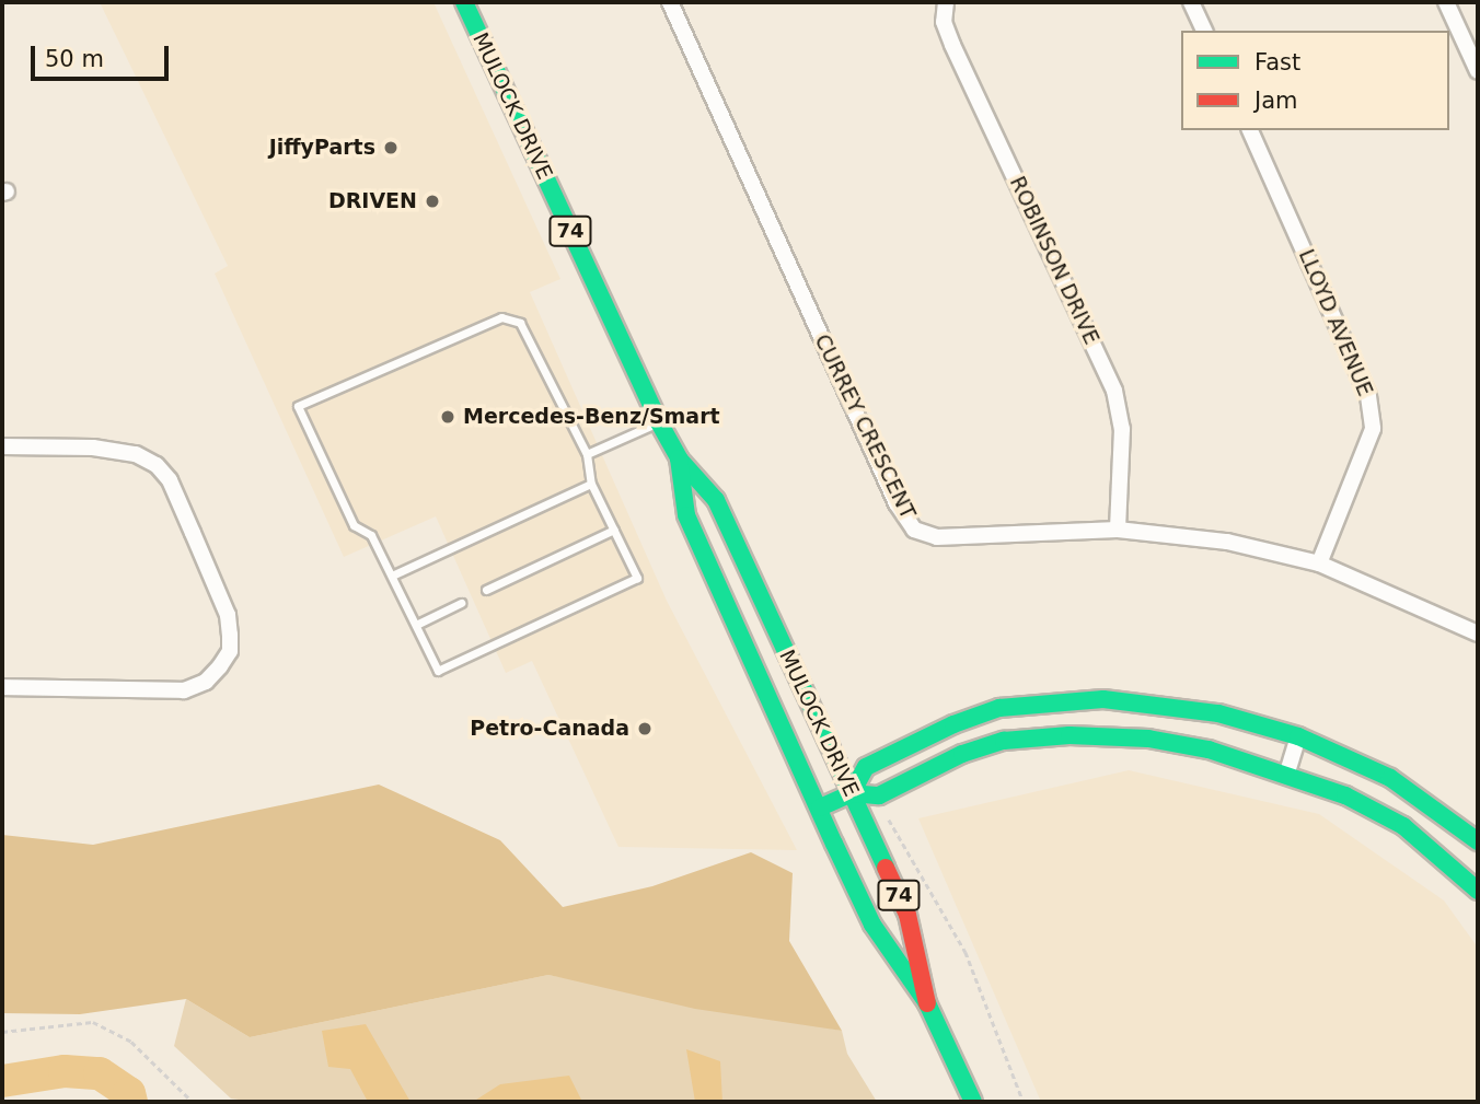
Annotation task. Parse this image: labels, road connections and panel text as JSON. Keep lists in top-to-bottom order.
{
  "streets": {
    "main road": ["MULOCK DRIVE", "74"],
    "street": ["ROBINSON DRIVE", "LLOYD AVENUE", "CURREY CRESCENT"]
  },
  "crossings": [
    ["ROBINSON DRIVE", "CURREY CRESCENT"],
    ["LLOYD AVENUE", "CURREY CRESCENT"]
  ],
  "places": [
    "JiffyParts",
    "DRIVEN",
    "Mercedes-Benz/Smart",
    "Petro-Canada"
  ],
  "legend": ["Fast", "Jam"],
  "scale_bar": "50 m"
}
